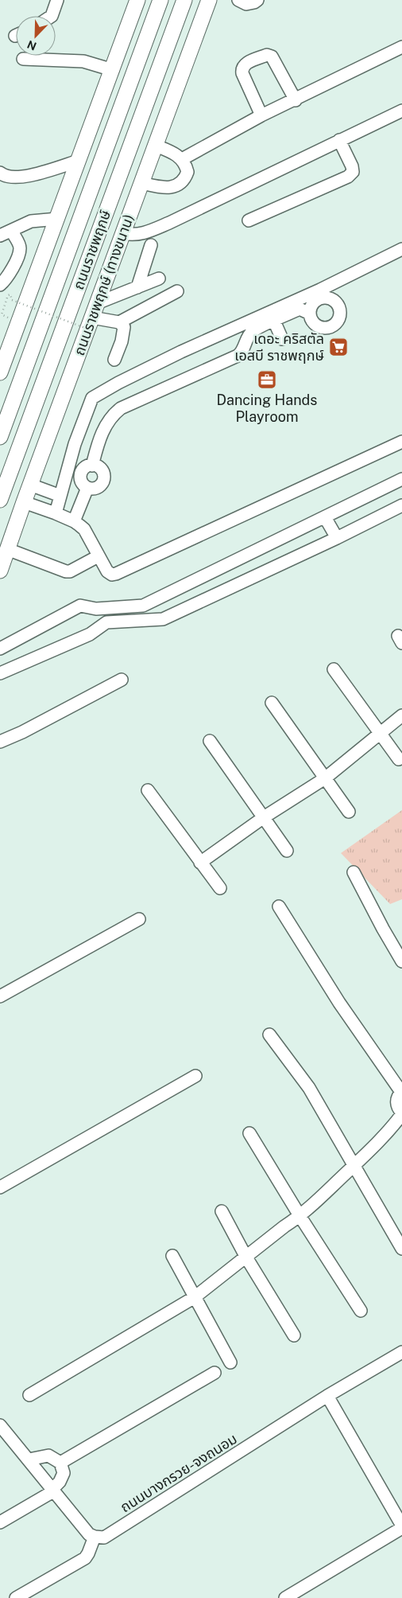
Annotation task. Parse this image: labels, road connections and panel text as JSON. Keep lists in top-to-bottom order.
{
  "streets": {
    "main road": ["ถนนราชพฤกษ์", "ถนนราชพฤกษ์ (ทางขนาน)"],
    "street": ["ถนนบางกรวย-จงถนอม"]
  },
  "places": {
    "supermarket": ["เดอะ คริสตัล เอสบี ราชพฤกษ์"],
    "office": ["Dancing Hands Playroom"]
  },
  "north": "bottom left"
}
